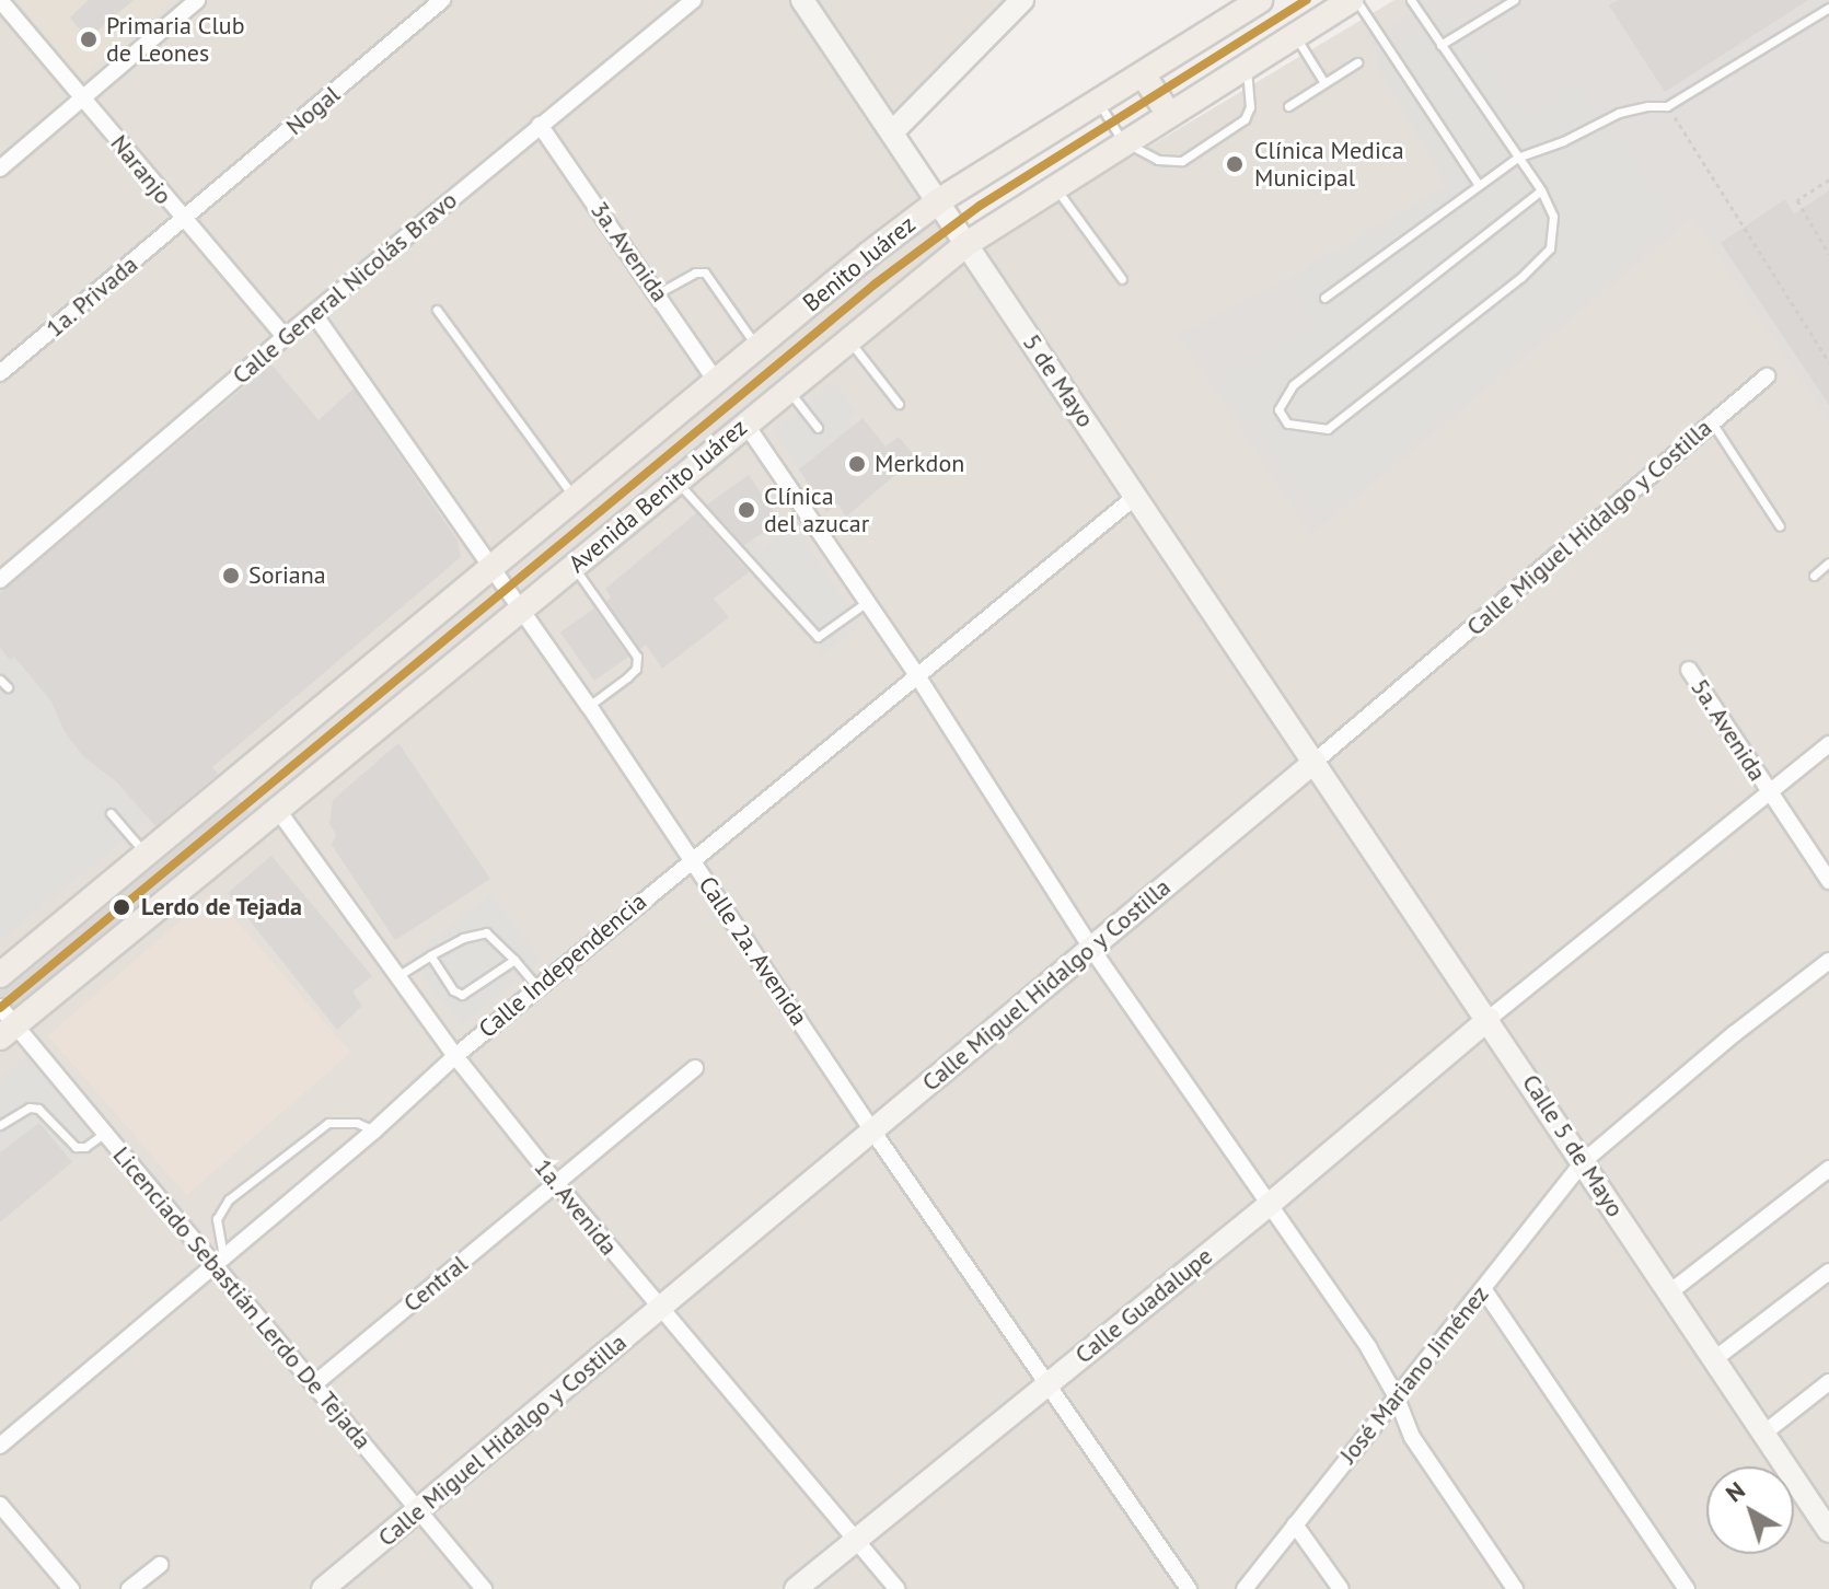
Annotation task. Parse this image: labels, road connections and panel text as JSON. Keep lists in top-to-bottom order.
{
  "streets": {
    "main road": ["Benito Juárez", "Avenida Benito Juárez"],
    "street": [
      "Nogal",
      "Naranjo",
      "3a. Avenida",
      "Calle General Nicolás Bravo",
      "1a. Privada",
      "5 de Mayo",
      "Calle Miguel Hidalgo y Costilla",
      "5a. Avenida",
      "Calle 2a. Avenida",
      "Calle Independencia",
      "Calle 5 de Mayo",
      "1a. Avenida",
      "Central",
      "Licenciado Sebastián Lerdo De Tejada",
      "Calle Guadalupe",
      "José Mariano Jiménez"
    ]
  },
  "crossings": [
    ["Nogal", "Naranjo"],
    ["Nogal", "1a. Privada"],
    ["Naranjo", "Calle General Nicolás Bravo"],
    ["Naranjo", "1a. Privada"],
    ["3a. Avenida", "Benito Juárez"],
    ["3a. Avenida", "Calle General Nicolás Bravo"],
    ["Benito Juárez", "5 de Mayo"],
    ["Benito Juárez", "Calle 2a. Avenida"],
    ["Calle General Nicolás Bravo", "Calle 2a. Avenida"],
    ["5 de Mayo", "Avenida Benito Juárez"],
    ["5 de Mayo", "Calle Miguel Hidalgo y Costilla"],
    ["5 de Mayo", "Calle Independencia"],
    ["5 de Mayo", "Calle 5 de Mayo"],
    ["Avenida Benito Juárez", "Calle 2a. Avenida"],
    ["Avenida Benito Juárez", "1a. Avenida"],
    ["Avenida Benito Juárez", "Licenciado Sebastián Lerdo De Tejada"],
    ["Calle Miguel Hidalgo y Costilla", "Calle 2a. Avenida"],
    ["Calle Miguel Hidalgo y Costilla", "Calle 5 de Mayo"],
    ["Calle Miguel Hidalgo y Costilla", "1a. Avenida"],
    ["Calle Miguel Hidalgo y Costilla", "Licenciado Sebastián Lerdo De Tejada"],
    ["Calle 2a. Avenida", "Calle Independencia"],
    ["Calle 2a. Avenida", "Calle Guadalupe"],
    ["Calle Independencia", "1a. Avenida"],
    ["Calle Independencia", "Licenciado Sebastián Lerdo De Tejada"],
    ["Calle 5 de Mayo", "Calle Guadalupe"],
    ["Calle 5 de Mayo", "José Mariano Jiménez"],
    ["1a. Avenida", "Central"],
    ["1a. Avenida", "Calle Guadalupe"],
    ["Central", "Licenciado Sebastián Lerdo De Tejada"]
  ],
  "places": [
    "Primaria Club de Leones",
    "Clínica Medica Municipal",
    "Merkdon",
    "Clínica del azucar",
    "Soriana",
    "Lerdo de Tejada"
  ],
  "north": "top left"
}
